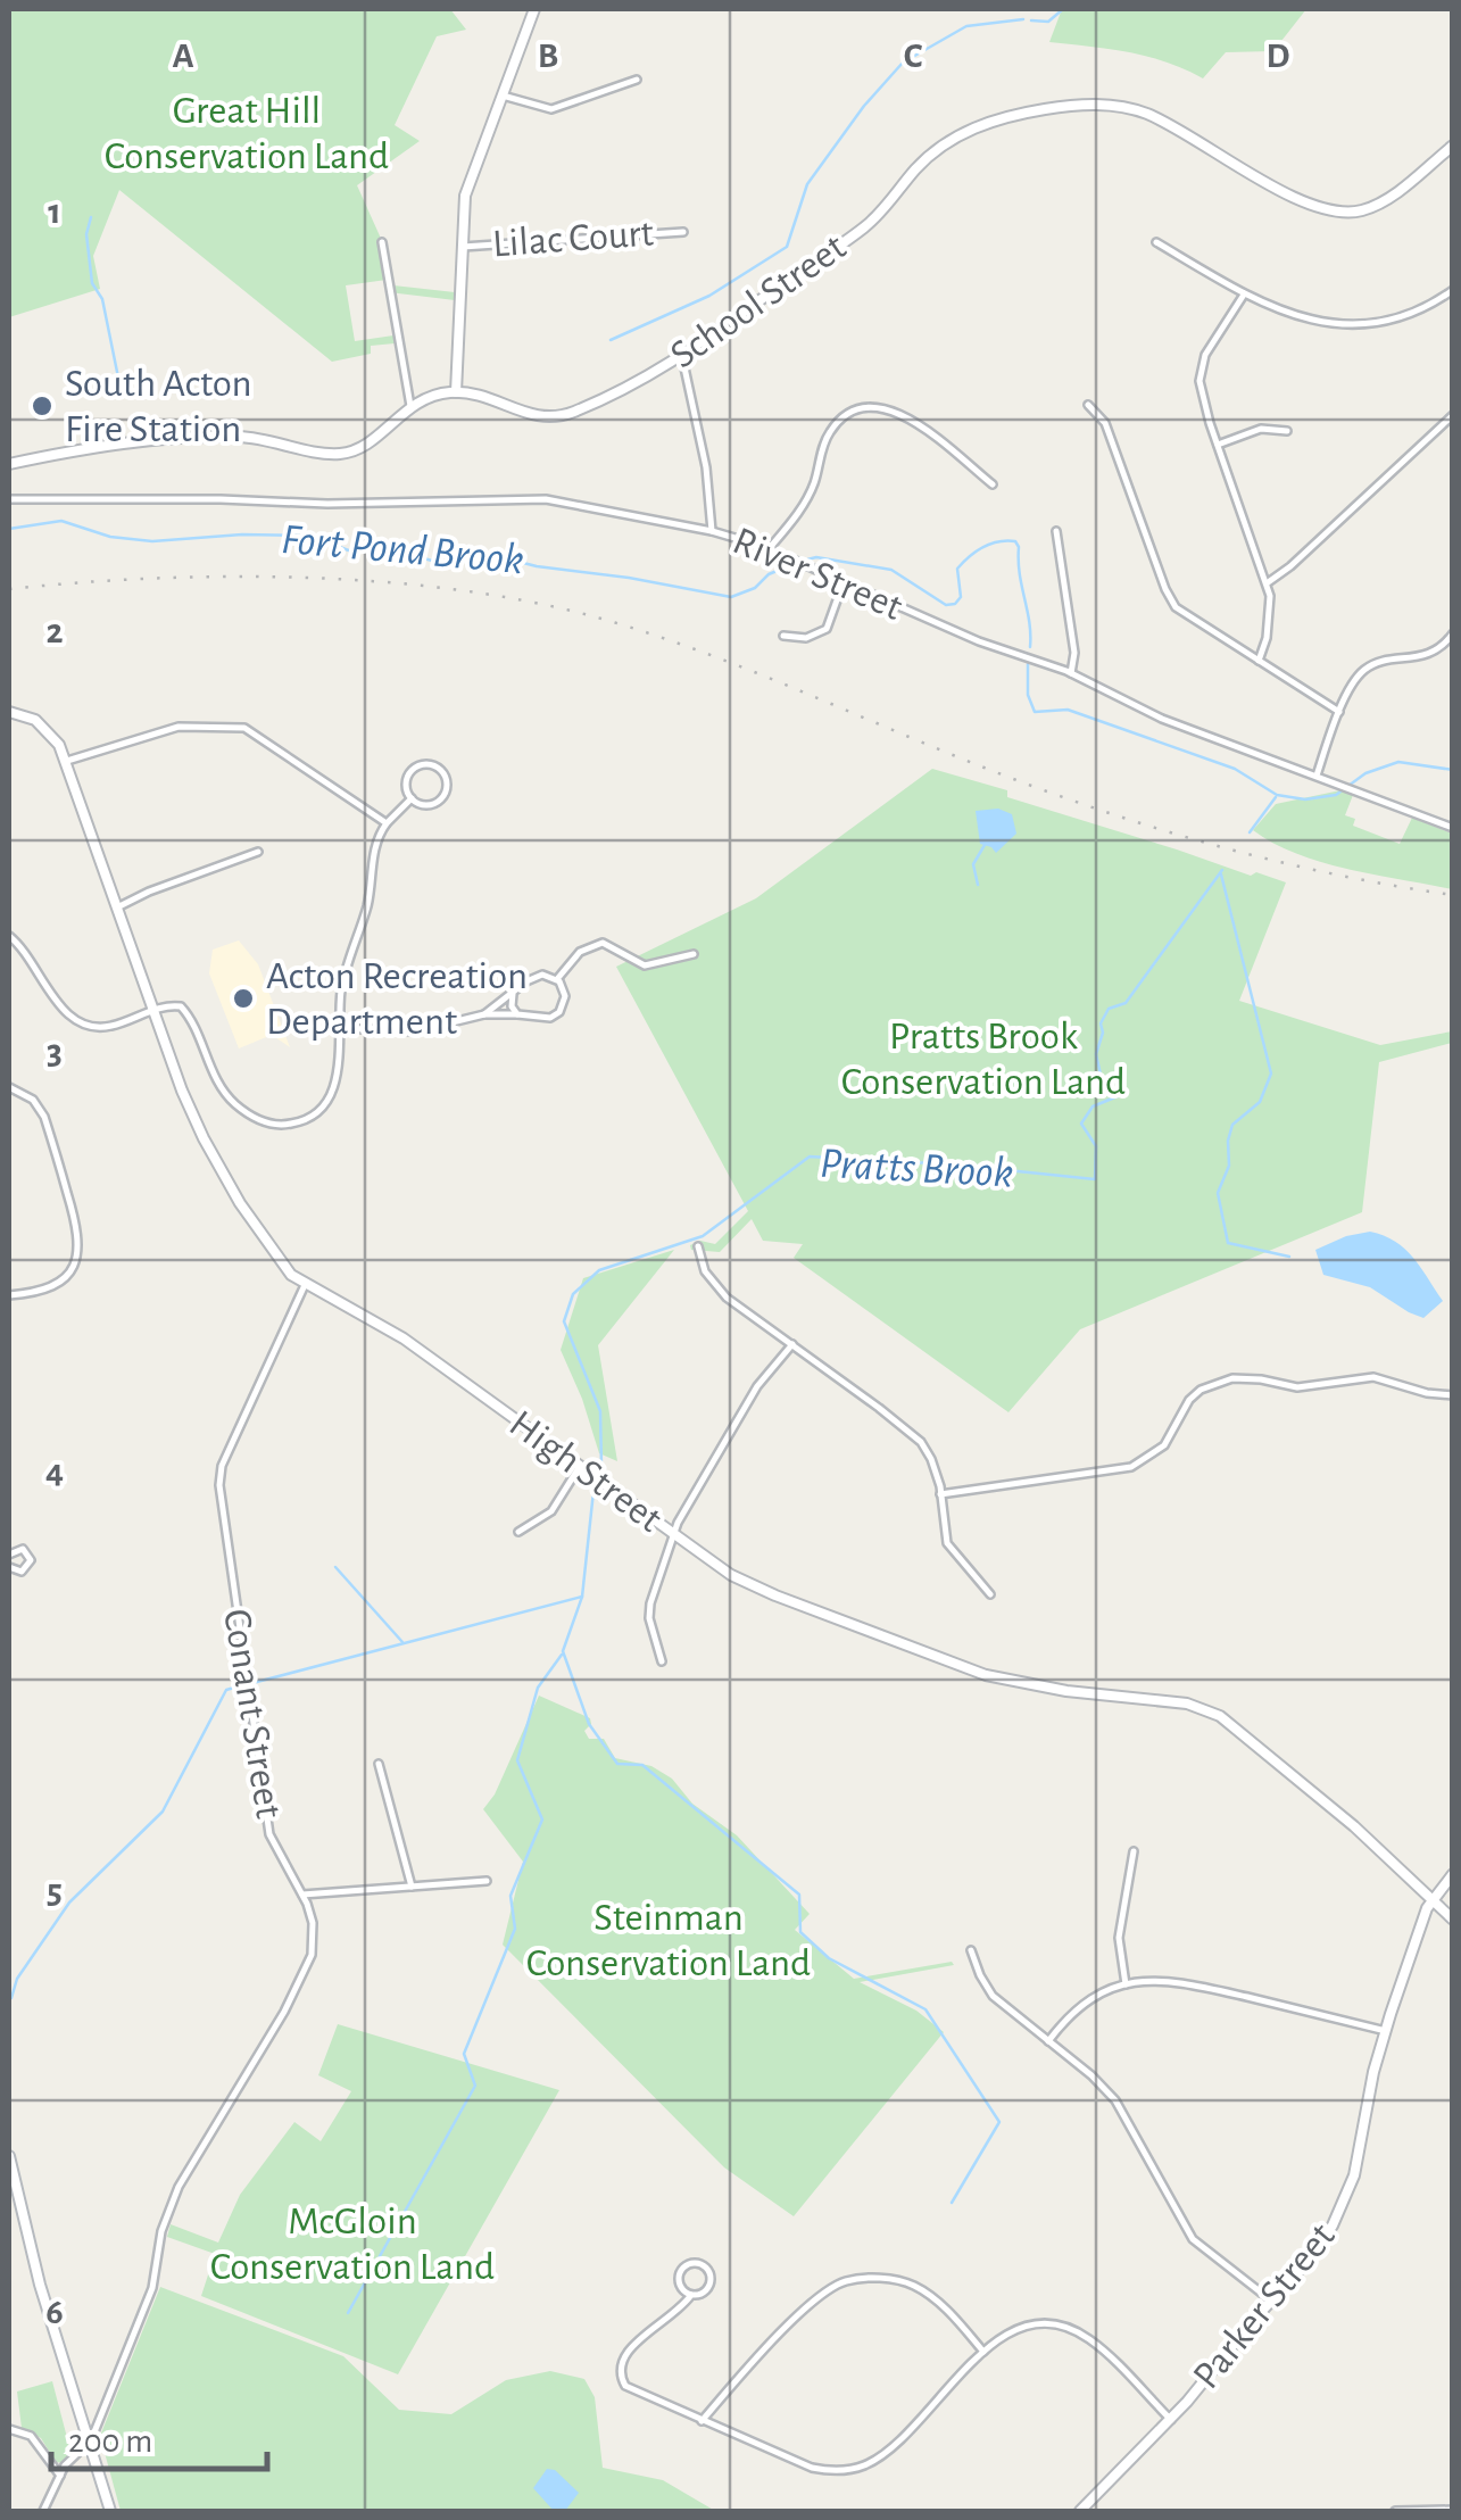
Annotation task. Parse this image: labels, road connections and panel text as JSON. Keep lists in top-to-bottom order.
{
  "streets": {
    "street": [
      "Lilac Court",
      "School Street",
      "River Street",
      "High Street",
      "Conant Street",
      "Parker Street"
    ]
  },
  "crossings": [
    ["High Street", "Conant Street"],
    ["High Street", "Parker Street"]
  ],
  "water": ["Fort Pond Brook", "Pratts Brook"],
  "parks": [
    "Great Hill Conservation Land",
    "Pratts Brook Conservation Land",
    "Steinman Conservation Land",
    "McGloin Conservation Land"
  ],
  "places": ["South Acton Fire Station", "Acton Recreation Department"],
  "scale_bar": "200 m",
  "grid": {
    "columns": [
      "A",
      "B",
      "C",
      "D"
    ],
    "rows": [
      "1",
      "2",
      "3",
      "4",
      "5",
      "6"
    ]
  }
}
